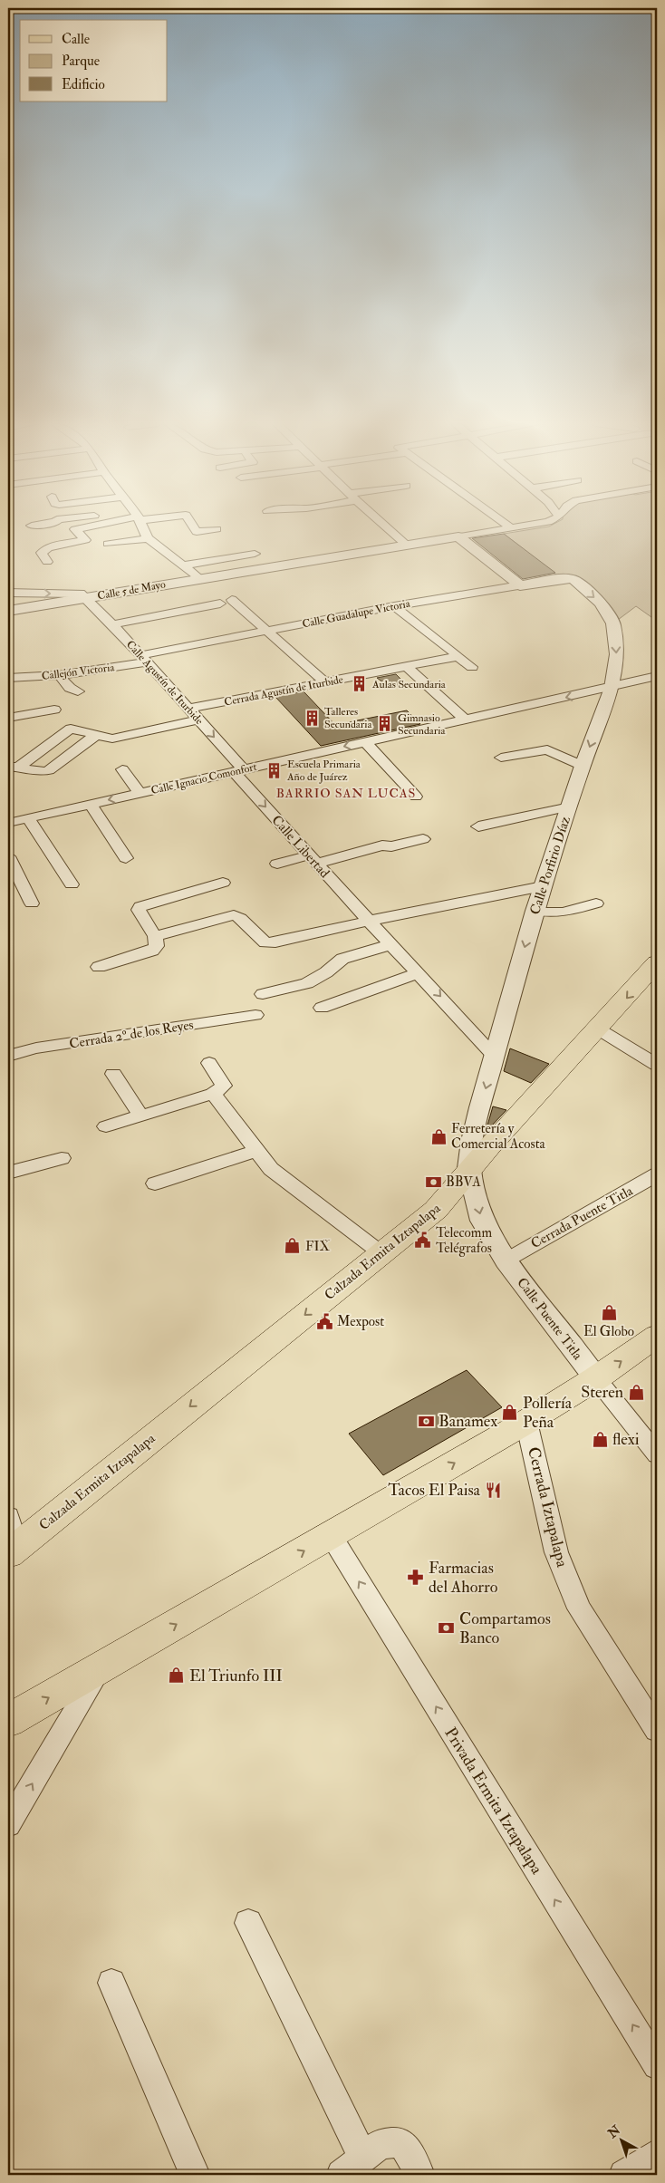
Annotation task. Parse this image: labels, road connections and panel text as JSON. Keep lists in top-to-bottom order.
{
  "streets": {
    "main road": ["Calzada Ermita Iztapalapa"],
    "street": [
      "Calle 5 de Mayo",
      "Calle Guadalupe Victoria",
      "Callejón Victoria",
      "Calle Agustín de Iturbide",
      "Cerrada Agustín de Iturbide",
      "Calle Ignacio Comonfort",
      "Calle Libertad",
      "Calle Porfirio Díaz",
      "Cerrada 2º de los Reyes",
      "Cerrada Puente Titla",
      "Calle Puente Titla",
      "Cerrada Iztapalapa",
      "Privada Ermita Iztapalapa"
    ]
  },
  "crossings": [
    ["Calle 5 de Mayo", "Calle Agustín de Iturbide"],
    ["Calle Guadalupe Victoria", "Callejón Victoria"],
    ["Calle Guadalupe Victoria", "Calle Agustín de Iturbide"],
    ["Calle Guadalupe Victoria", "Calle Porfirio Díaz"],
    ["Callejón Victoria", "Calle Agustín de Iturbide"],
    ["Calle Agustín de Iturbide", "Cerrada Agustín de Iturbide"],
    ["Calle Agustín de Iturbide", "Calle Ignacio Comonfort"],
    ["Calle Agustín de Iturbide", "Calle Libertad"],
    ["Calle Ignacio Comonfort", "Calle Libertad"],
    ["Calle Ignacio Comonfort", "Calle Porfirio Díaz"],
    ["Calle Libertad", "Calle Porfirio Díaz"],
    ["Calle Porfirio Díaz", "Calzada Ermita Iztapalapa"],
    ["Calle Porfirio Díaz", "Calle Puente Titla"],
    ["Cerrada Puente Titla", "Calle Puente Titla"],
    ["Calzada Ermita Iztapalapa", "Calle Puente Titla"]
  ],
  "one_way": ["Calle Libertad", "Calle Porfirio Díaz", "Privada Ermita Iztapalapa"],
  "districts": ["BARRIO SAN LUCAS"],
  "places": {
    "building": [
      "Aulas Secundaria",
      "Talleres Secundaria",
      "Gimnasio Secundaria",
      "Escuela Primaria Año de Juárez"
    ],
    "shop": [
      "Ferretería y Comercial Acosta",
      "FIX",
      "El Globo",
      "Steren",
      "Pollería Peña",
      "flexi",
      "El Triunfo III"
    ],
    "bank": ["BBVA", "Banamex", "Compartamos Banco"],
    "public building": ["Telecomm Telégrafos", "Mexpost"],
    "restaurant": ["Tacos El Paisa"],
    "pharmacy": ["Farmacias del Ahorro"]
  },
  "legend": ["Calle", "Parque", "Edificio"],
  "north": "top left"
}
